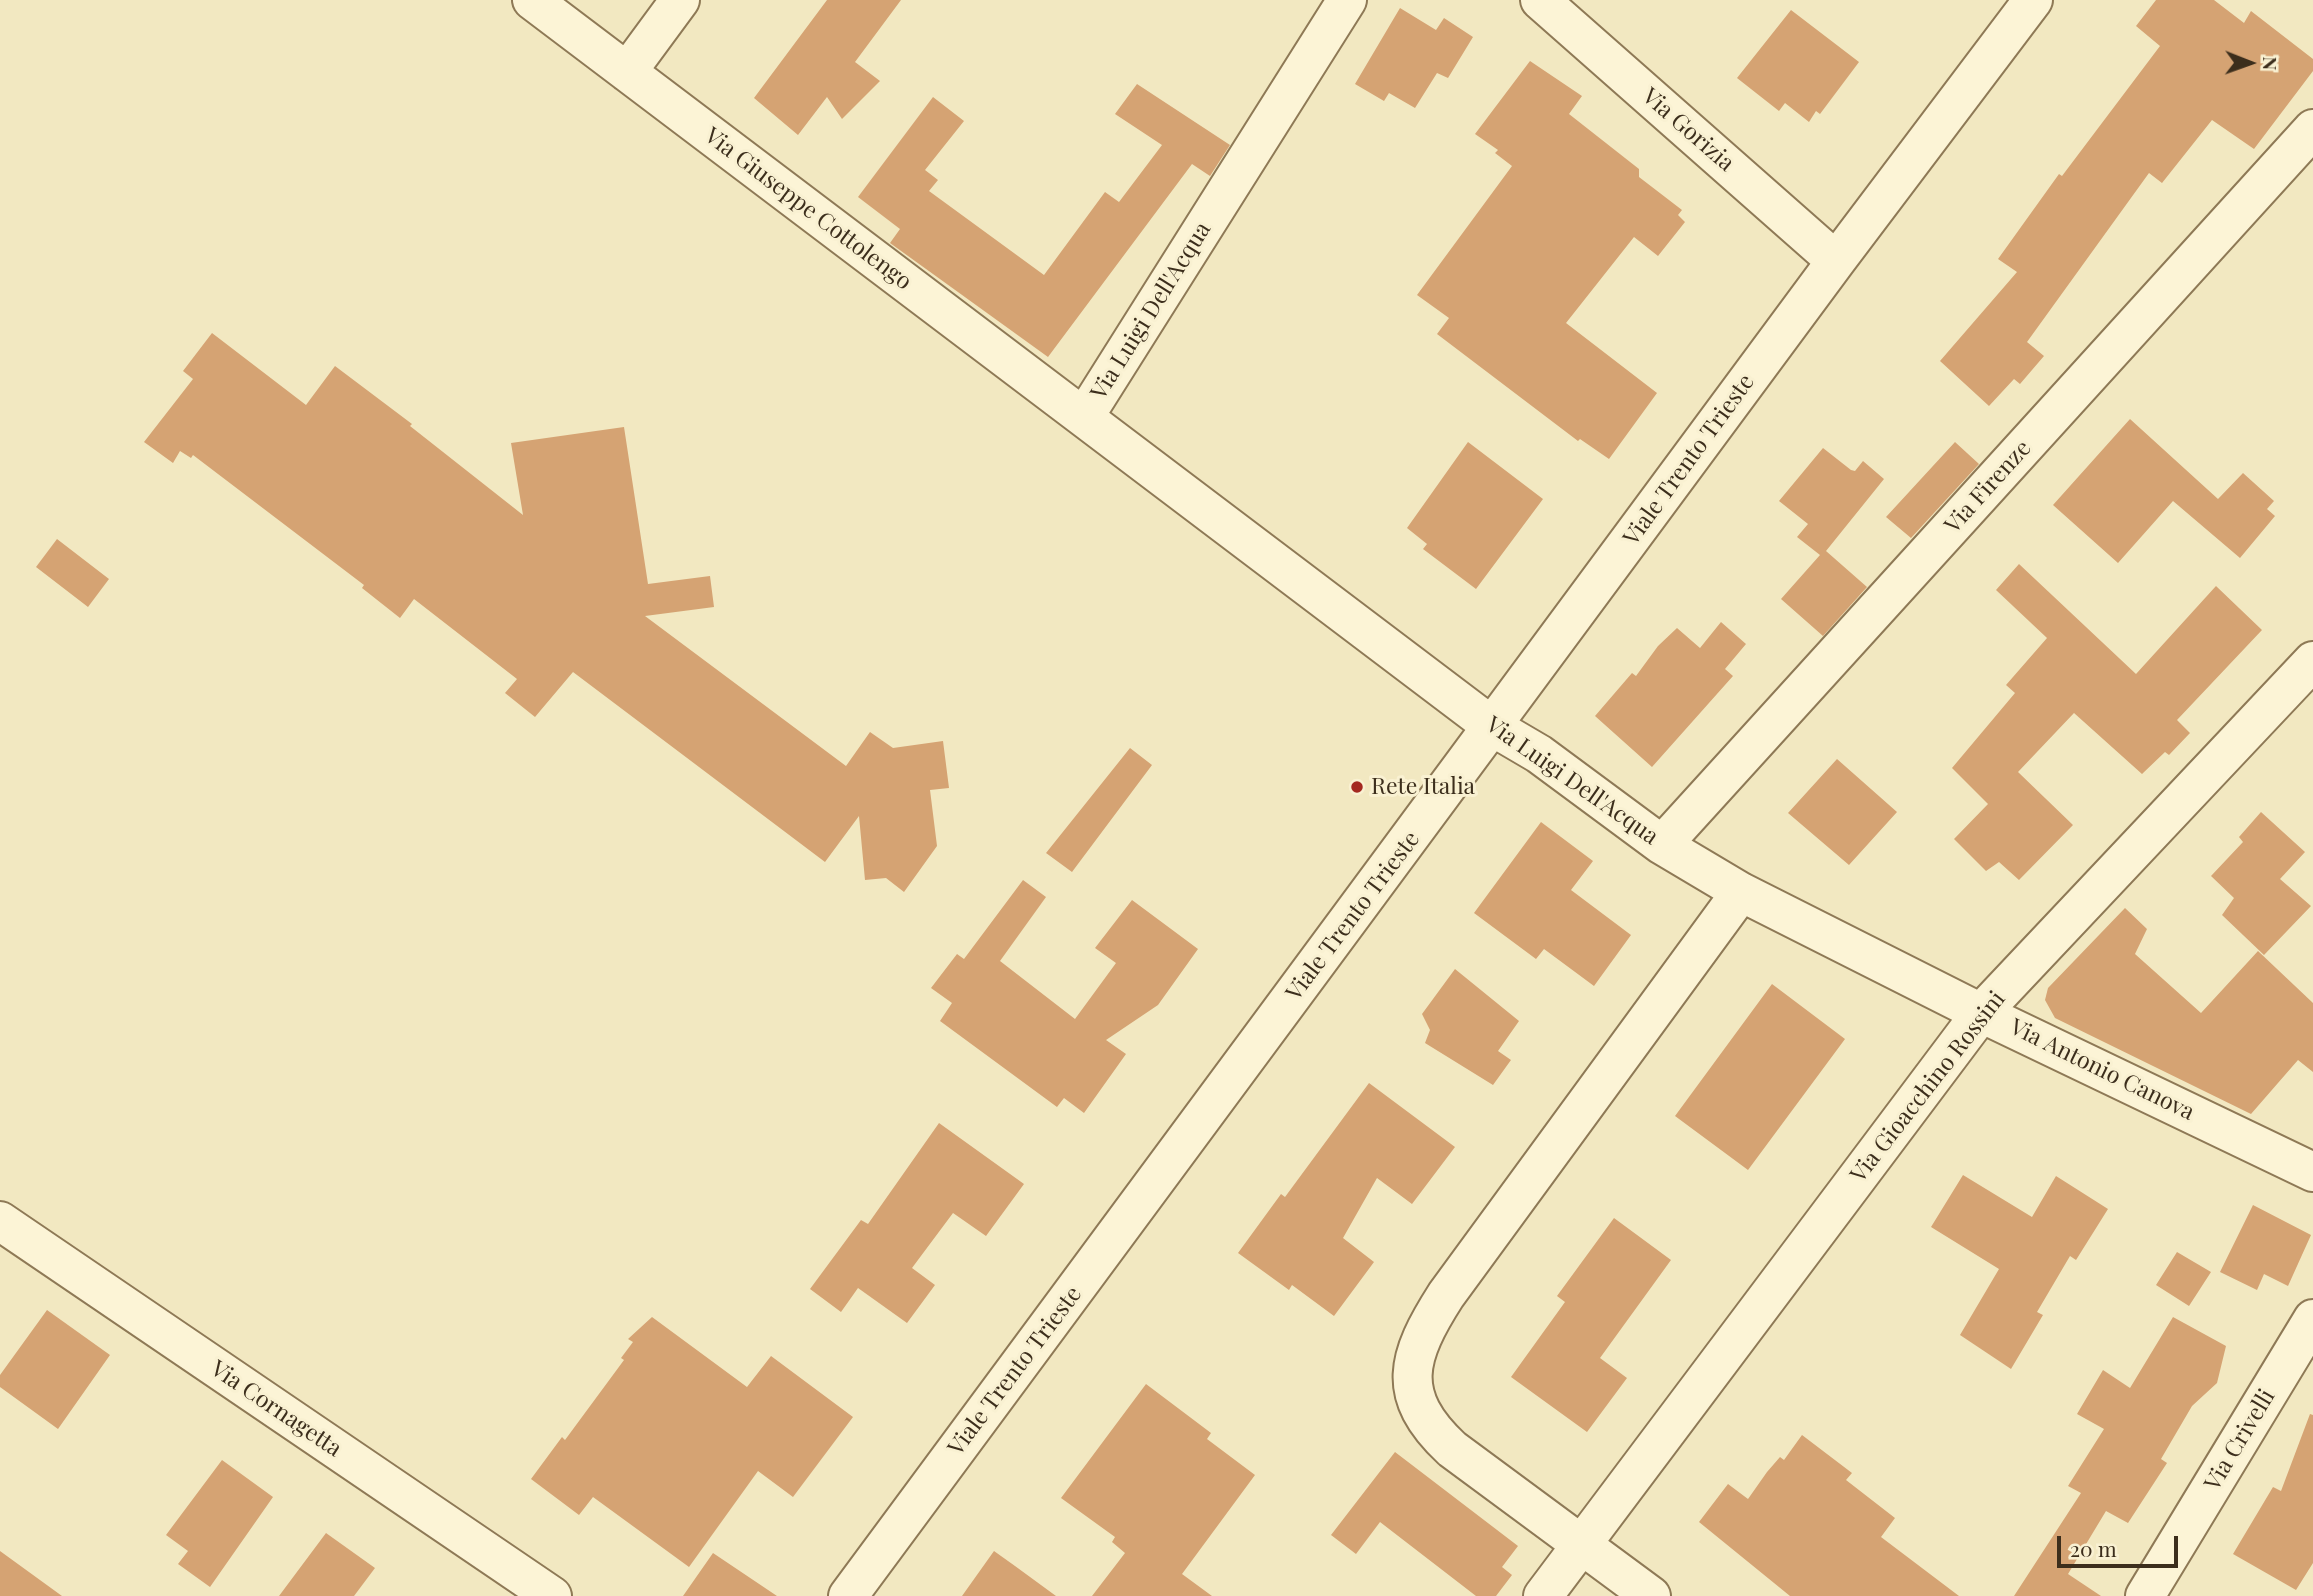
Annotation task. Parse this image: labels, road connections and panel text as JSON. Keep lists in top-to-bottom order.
{
  "streets": {
    "street": [
      "Via Gorizia",
      "Via Giuseppe Cottolengo",
      "Via Luigi Dell'Acqua",
      "Viale Trento Trieste",
      "Via Firenze",
      "Via Antonio Canova",
      "Via Gioacchino Rossini",
      "Via Cornagetta",
      "Via Crivelli"
    ]
  },
  "crossings": [
    ["Via Gorizia", "Viale Trento Trieste"],
    ["Via Giuseppe Cottolengo", "Via Luigi Dell'Acqua"],
    ["Via Luigi Dell'Acqua", "Viale Trento Trieste"],
    ["Via Luigi Dell'Acqua", "Via Firenze"],
    ["Via Luigi Dell'Acqua", "Via Antonio Canova"],
    ["Via Antonio Canova", "Via Gioacchino Rossini"]
  ],
  "places": ["Rete Italia"],
  "scale_bar": "20 m",
  "north": "right"
}
